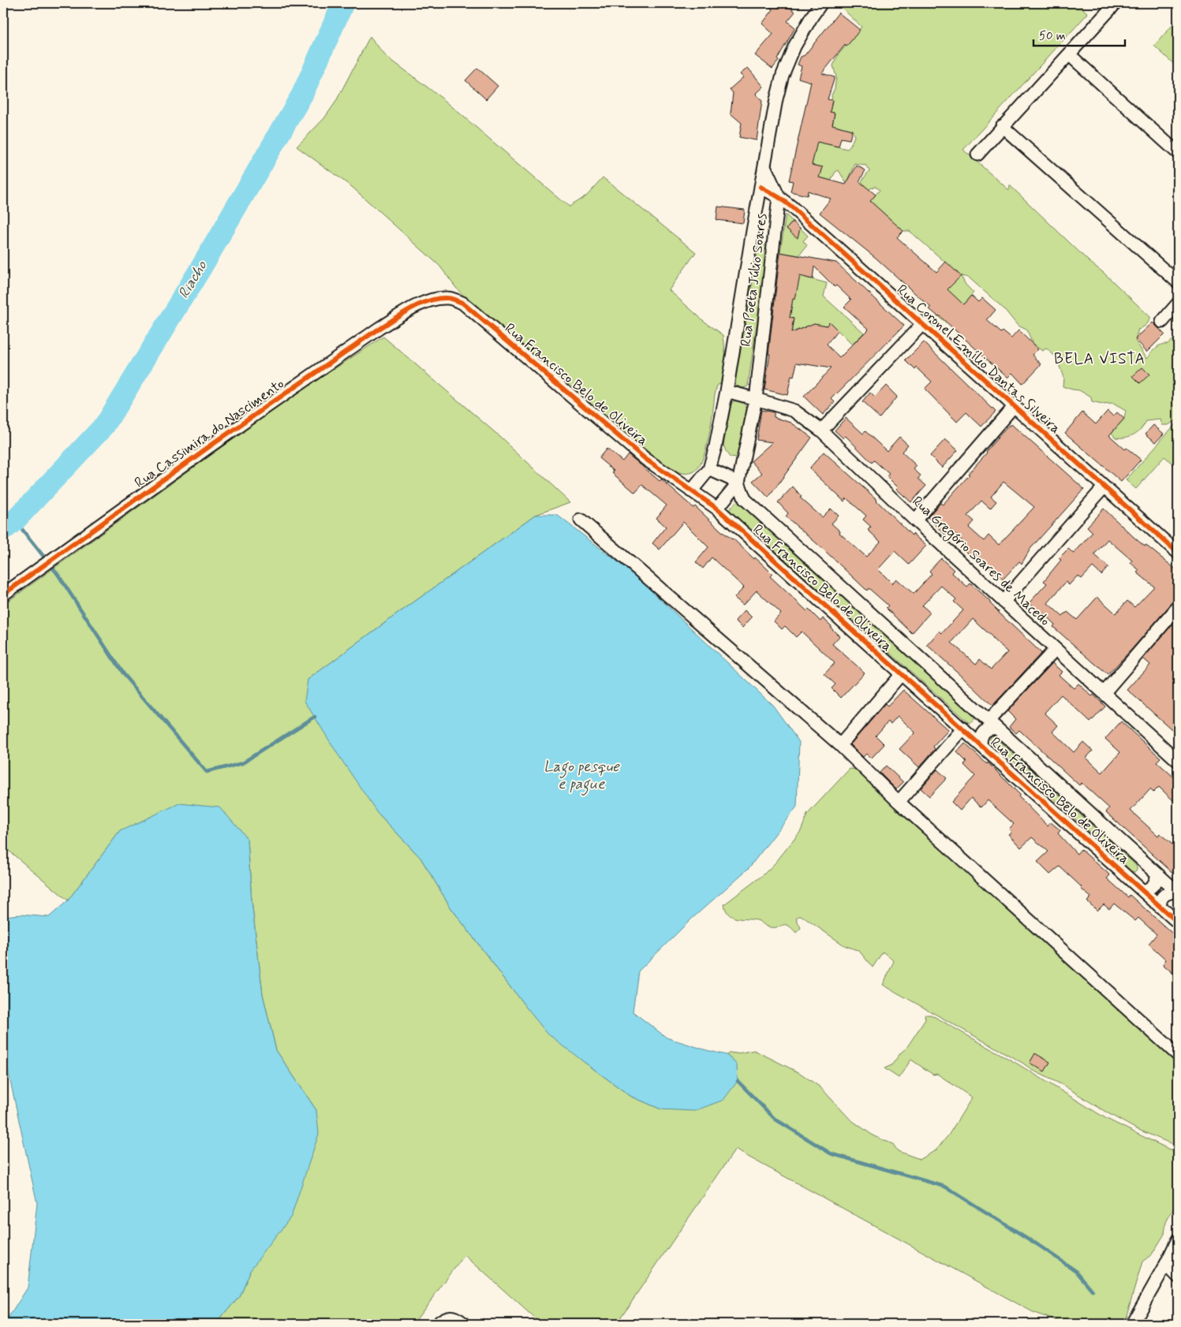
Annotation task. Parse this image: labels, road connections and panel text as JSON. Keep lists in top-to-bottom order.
{
  "streets": {
    "street": [
      "Rua Poeta Júlio Soares",
      "Rua Coronel Emílio Dantas Silveira",
      "Rua Francisco Belo de Oliveira",
      "Rua Cassimira do Nascimento",
      "Rua Gregório Soares de Macedo"
    ]
  },
  "crossings": [
    ["Rua Poeta Júlio Soares", "Rua Coronel Emílio Dantas Silveira"],
    ["Rua Poeta Júlio Soares", "Rua Francisco Belo de Oliveira"],
    ["Rua Poeta Júlio Soares", "Rua Gregório Soares de Macedo"],
    ["Rua Francisco Belo de Oliveira", "Rua Cassimira do Nascimento"]
  ],
  "districts": ["BELA VISTA"],
  "water": ["Riacho", "Lago pesque e pague"],
  "scale_bar": "50 m"
}
